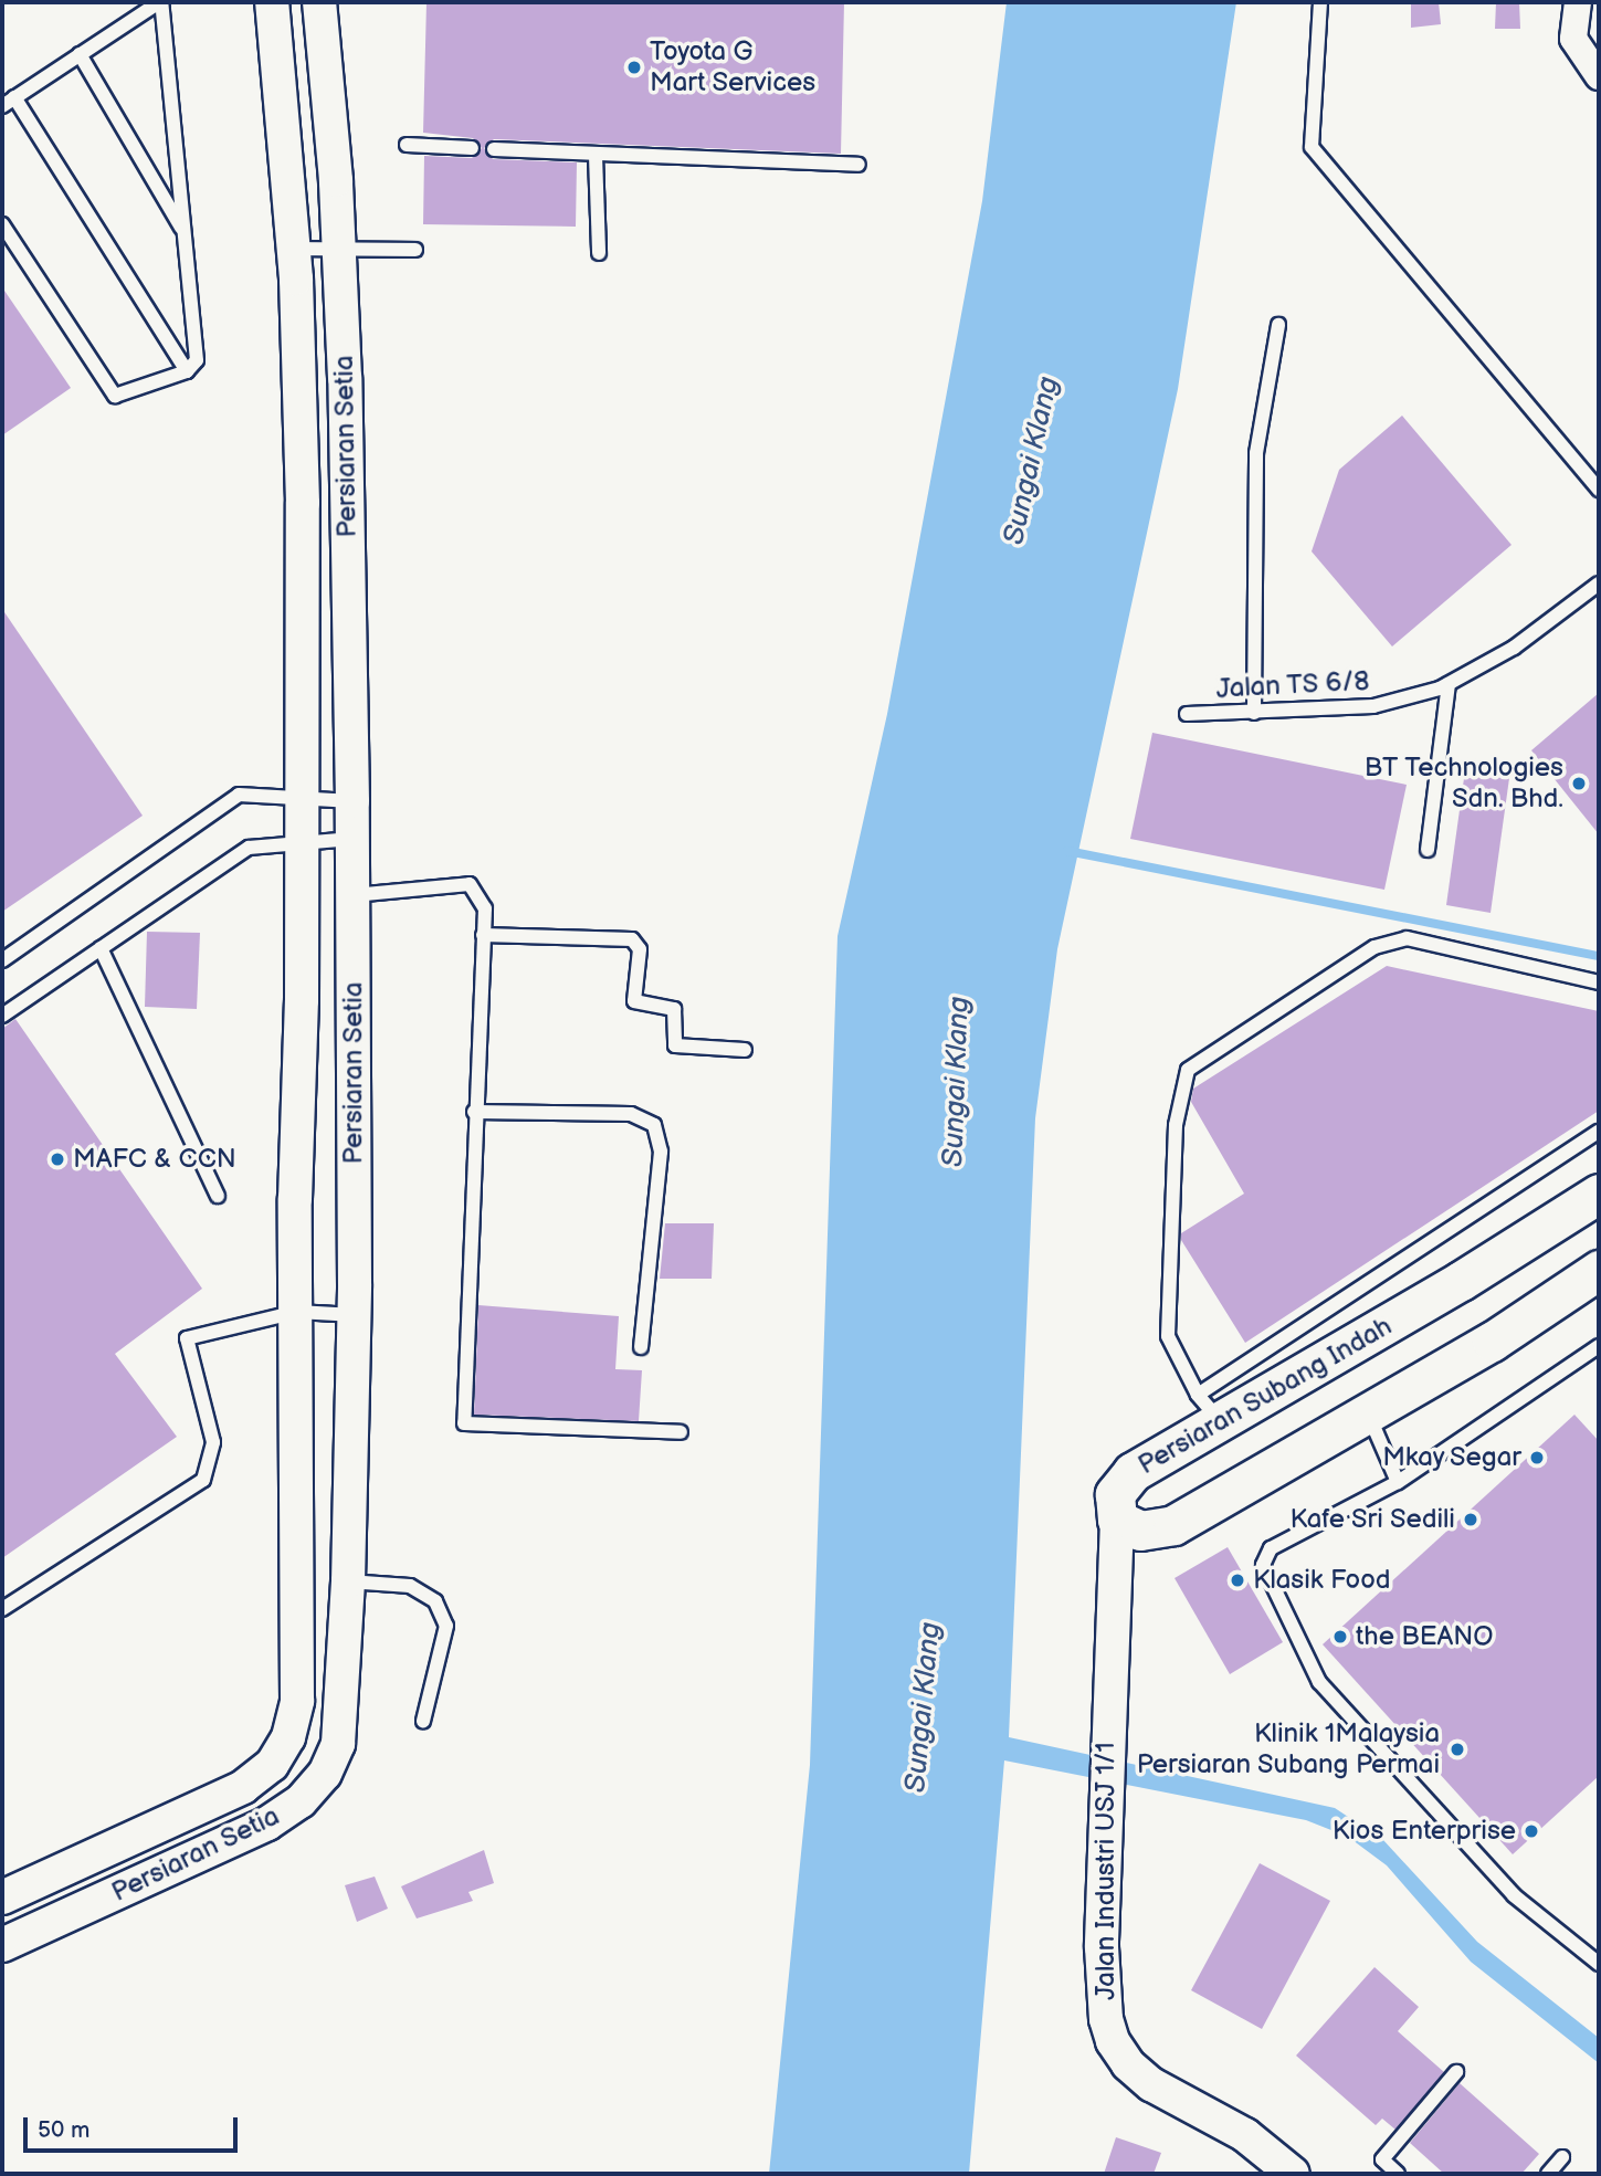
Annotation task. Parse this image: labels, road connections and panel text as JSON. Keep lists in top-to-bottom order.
{
  "streets": {
    "main road": ["Persiaran Subang Indah"],
    "street": ["Persiaran Setia", "Jalan Industri USJ 1/1"],
    "lane": ["Jalan TS 6/8"]
  },
  "crossings": [
    ["Persiaran Subang Indah", "Jalan Industri USJ 1/1"]
  ],
  "water": ["Sungai Klang"],
  "places": [
    "Toyota G Mart Services",
    "BT Technologies Sdn. Bhd.",
    "MAFC & CCN",
    "Mkay Segar",
    "Kafe Sri Sedili",
    "Klasik Food",
    "the BEANO",
    "Klinik 1Malaysia Persiaran Subang Permai",
    "Kios Enterprise"
  ],
  "scale_bar": "50 m"
}
